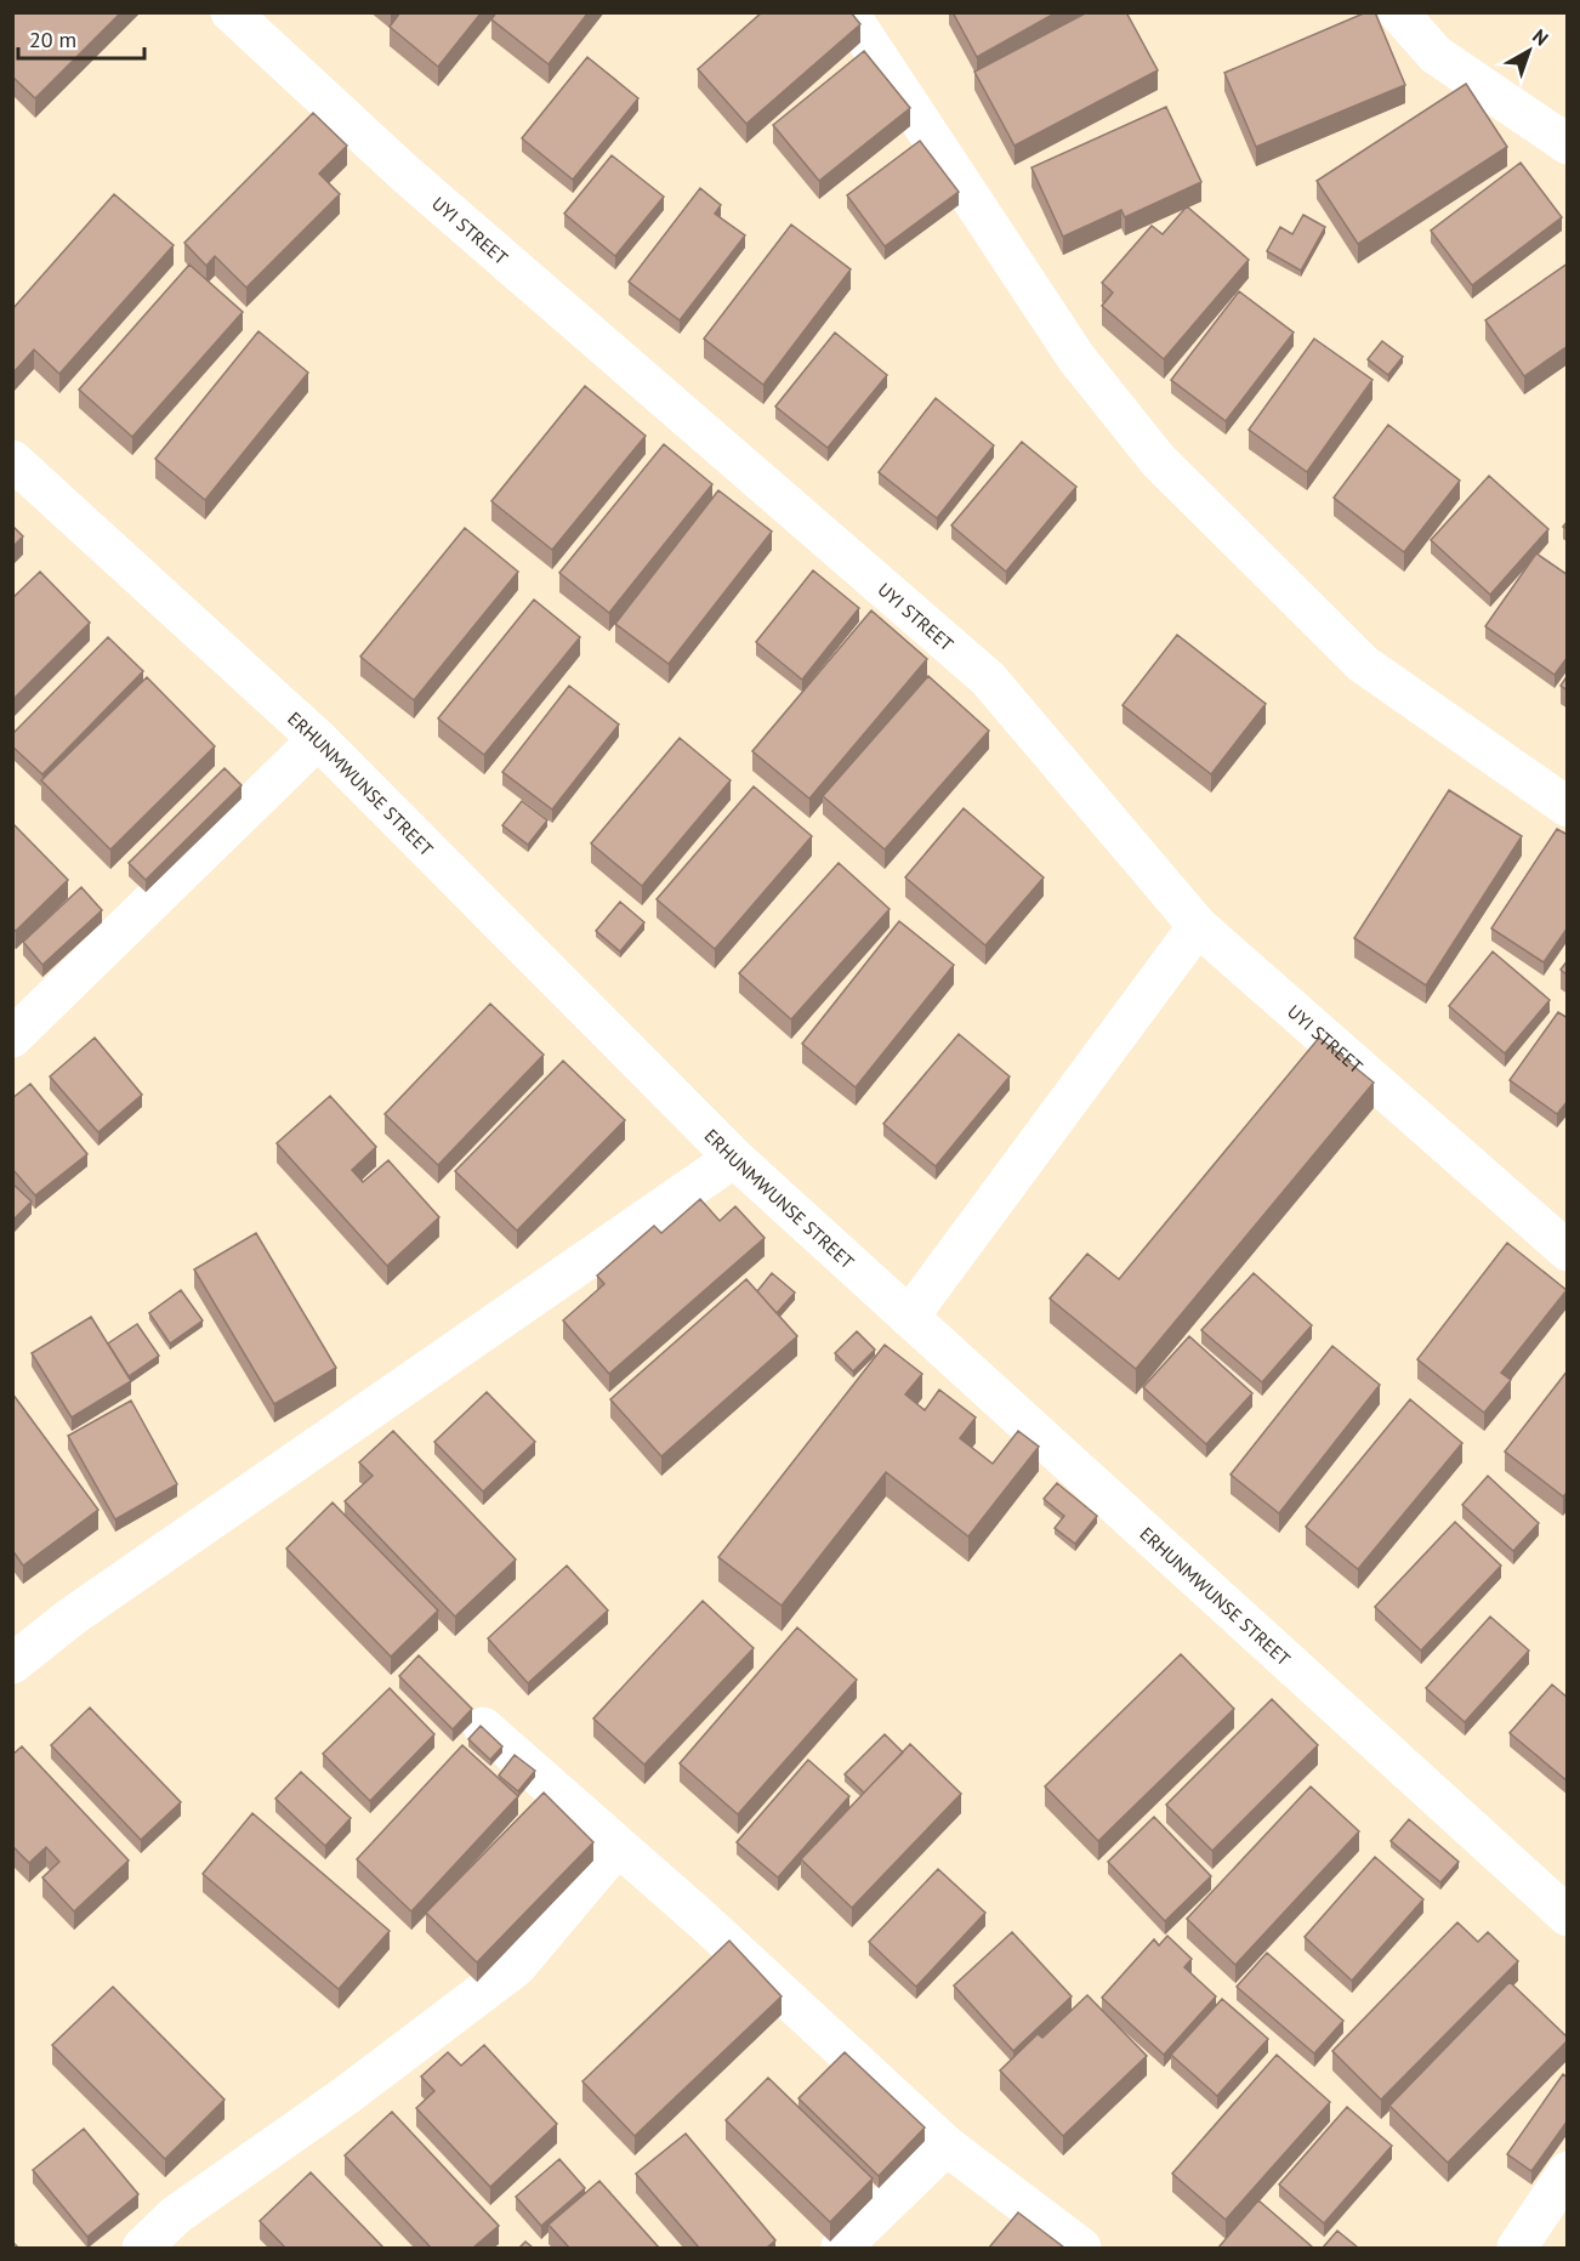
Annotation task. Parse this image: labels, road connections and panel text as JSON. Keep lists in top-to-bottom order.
{
  "streets": {
    "street": ["UYI STREET", "ERHUNMWUNSE STREET"]
  },
  "scale_bar": "20 m",
  "north": "top right"
}
